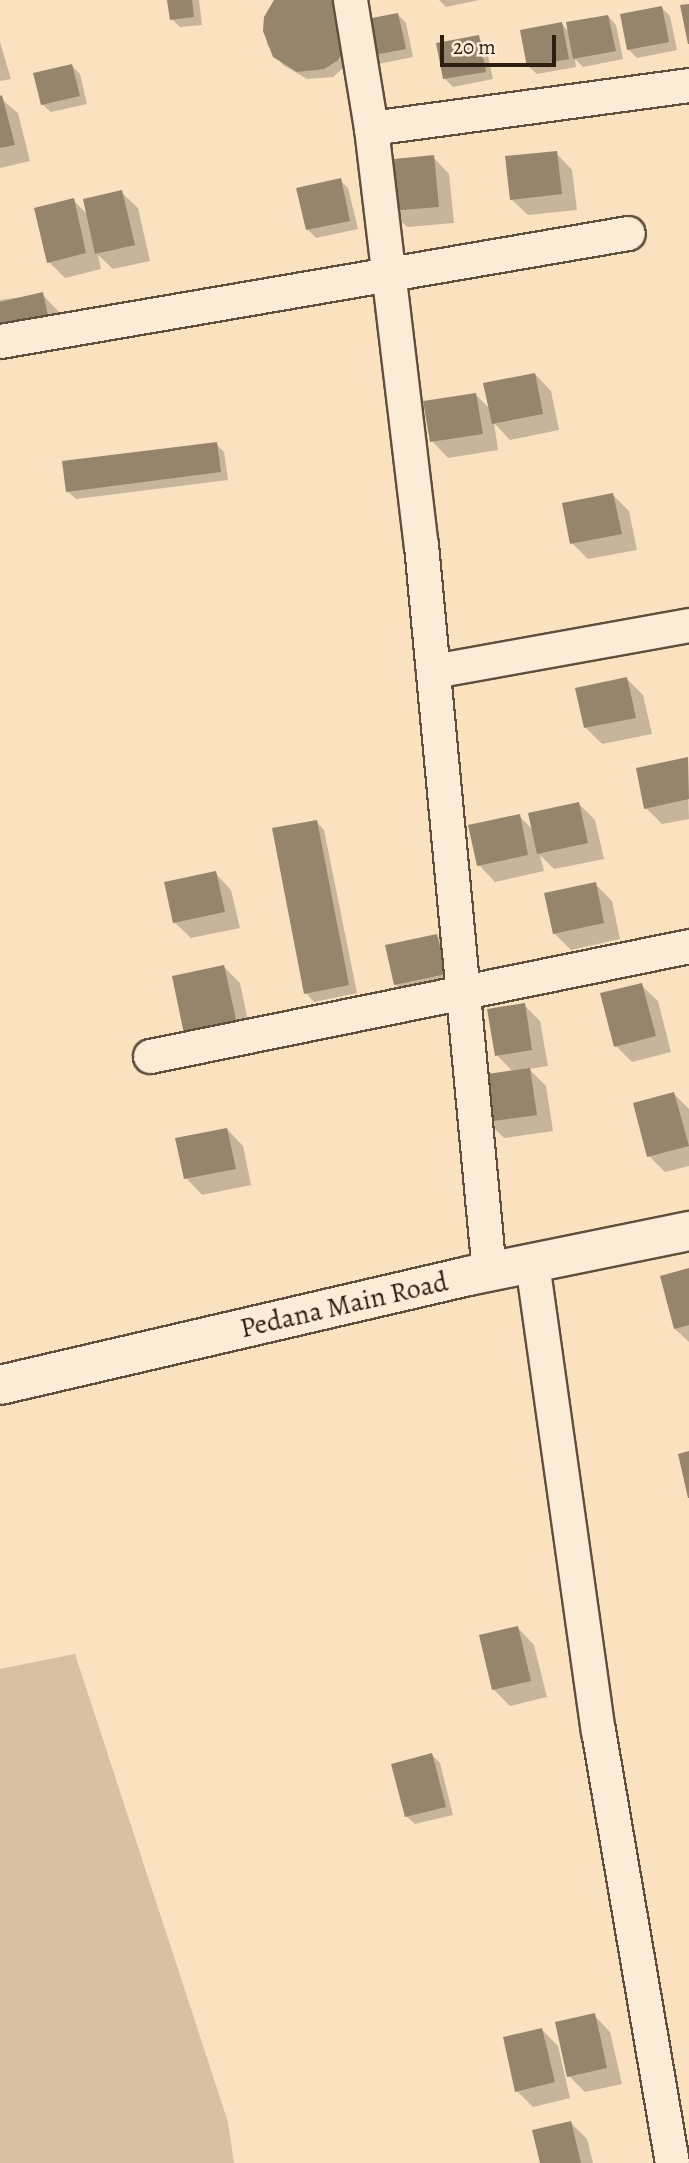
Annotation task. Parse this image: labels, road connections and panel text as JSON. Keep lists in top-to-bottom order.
{
  "streets": {
    "main road": ["Pedana Main Road"]
  },
  "scale_bar": "20 m"
}
